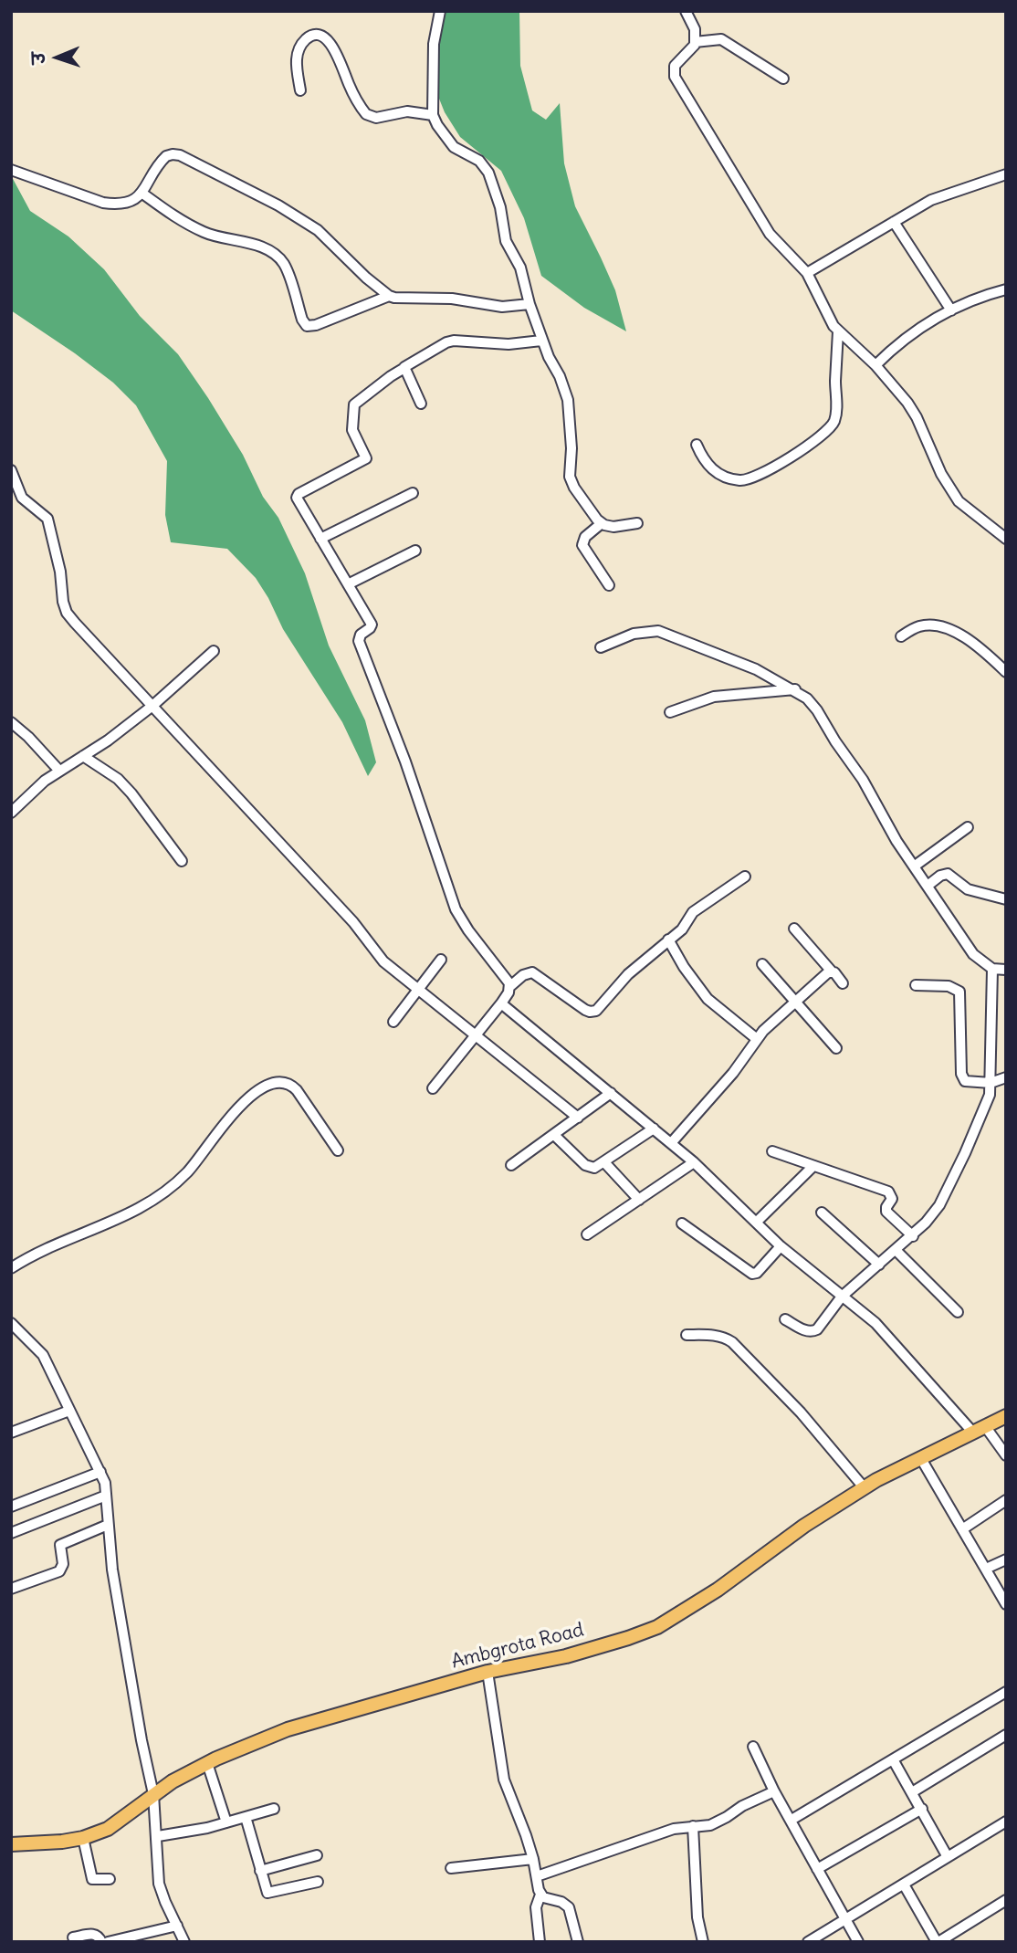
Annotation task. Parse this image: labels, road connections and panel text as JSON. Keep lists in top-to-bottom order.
{
  "streets": {
    "main road": ["Ambgrota Road"]
  },
  "north": "left"
}
